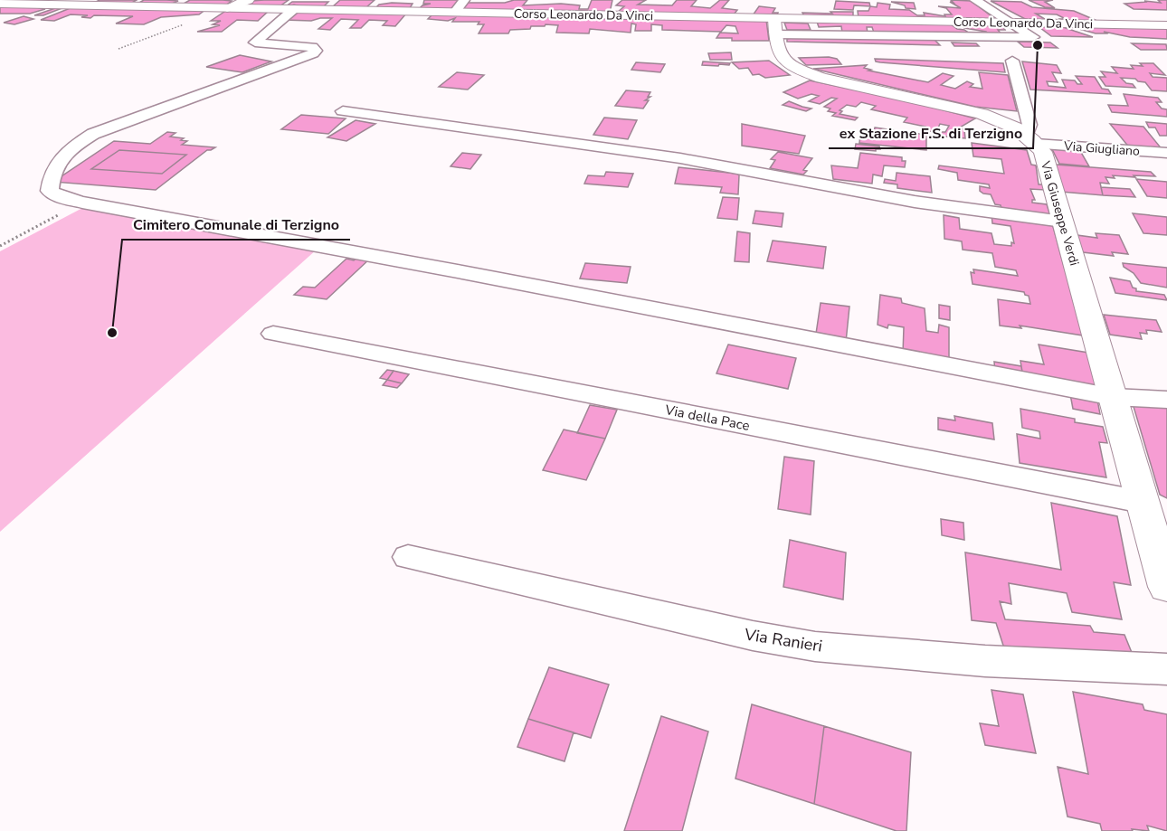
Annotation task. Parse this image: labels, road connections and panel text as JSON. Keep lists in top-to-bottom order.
{
  "streets": {
    "main road": ["Corso Leonardo Da Vinci", "Via Giuseppe Verdi"],
    "street": ["Via Giugliano", "Via della Pace", "Via Ranieri"]
  },
  "crossings": [
    ["Via Giugliano", "Via Giuseppe Verdi"],
    ["Via Giuseppe Verdi", "Via della Pace"]
  ],
  "places": ["ex Stazione F.S. di Terzigno", "Cimitero Comunale di Terzigno"]
}
